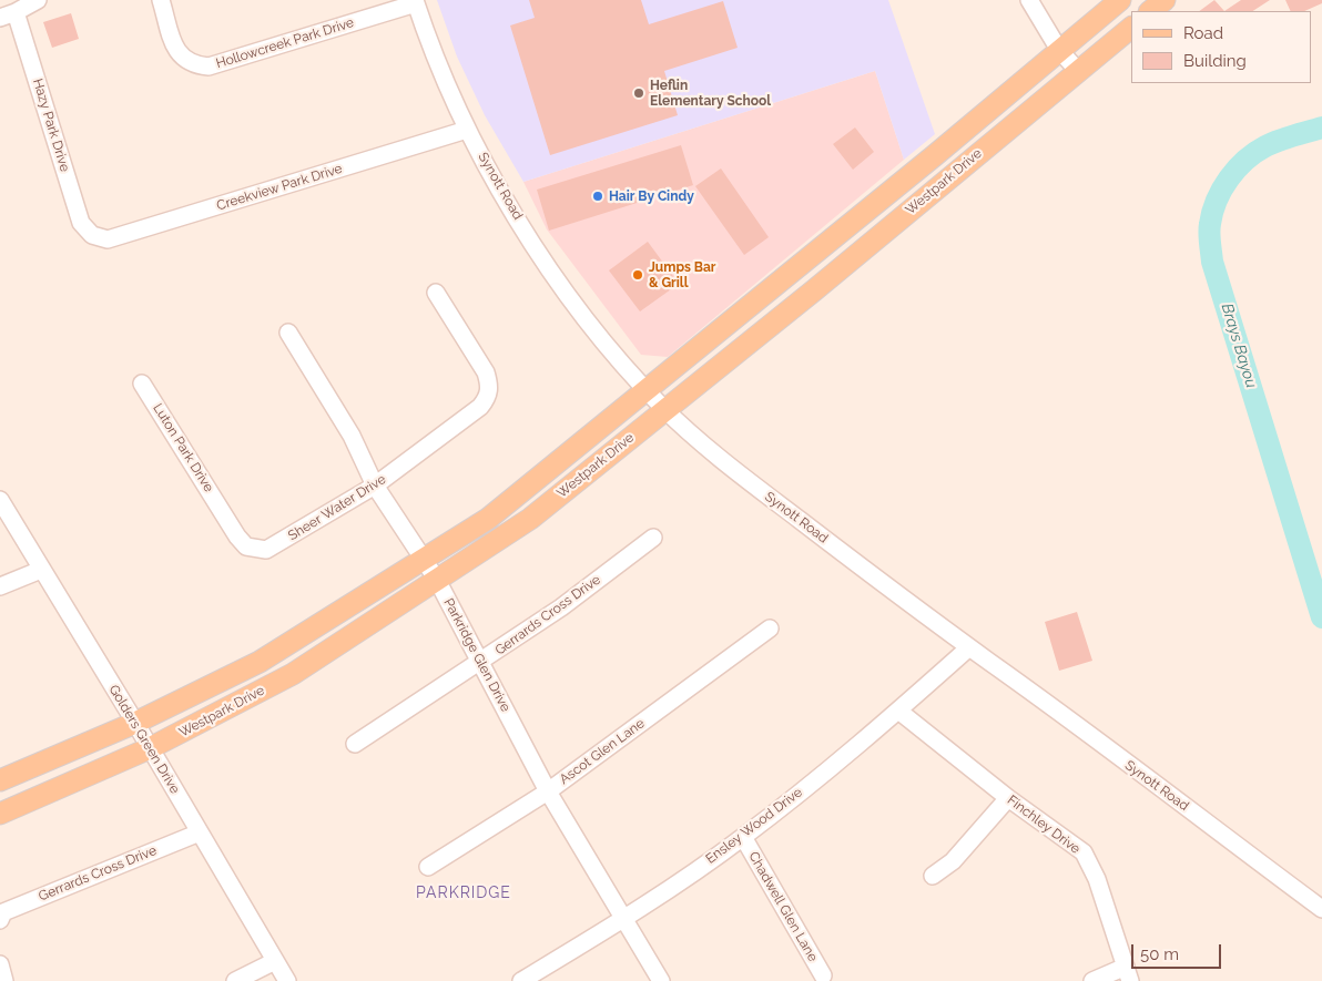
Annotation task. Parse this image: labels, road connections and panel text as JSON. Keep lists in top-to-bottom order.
{
  "streets": {
    "main road": ["Westpark Drive"],
    "street": [
      "Hollowcreek Park Drive",
      "Hazy Park Drive",
      "Synott Road",
      "Creekview Park Drive",
      "Luton Park Drive",
      "Sheer Water Drive",
      "Gerrards Cross Drive",
      "Parkridge Glen Drive",
      "Golders Green Drive",
      "Ascot Glen Lane",
      "Finchley Drive",
      "Ensley Wood Drive",
      "Chadwell Glen Lane"
    ]
  },
  "crossings": [
    ["Hollowcreek Park Drive", "Synott Road"],
    ["Hazy Park Drive", "Creekview Park Drive"],
    ["Westpark Drive", "Synott Road"],
    ["Westpark Drive", "Parkridge Glen Drive"],
    ["Westpark Drive", "Golders Green Drive"],
    ["Synott Road", "Creekview Park Drive"],
    ["Synott Road", "Ensley Wood Drive"],
    ["Luton Park Drive", "Sheer Water Drive"],
    ["Sheer Water Drive", "Parkridge Glen Drive"],
    ["Gerrards Cross Drive", "Parkridge Glen Drive"],
    ["Gerrards Cross Drive", "Golders Green Drive"],
    ["Parkridge Glen Drive", "Ascot Glen Lane"],
    ["Parkridge Glen Drive", "Ensley Wood Drive"],
    ["Finchley Drive", "Ensley Wood Drive"],
    ["Ensley Wood Drive", "Chadwell Glen Lane"]
  ],
  "districts": ["PARKRIDGE"],
  "water": ["Brays Bayou"],
  "places": ["Heflin Elementary School", "Hair By Cindy", "Jumps Bar & Grill"],
  "legend": ["Road", "Building"],
  "scale_bar": "50 m"
}
